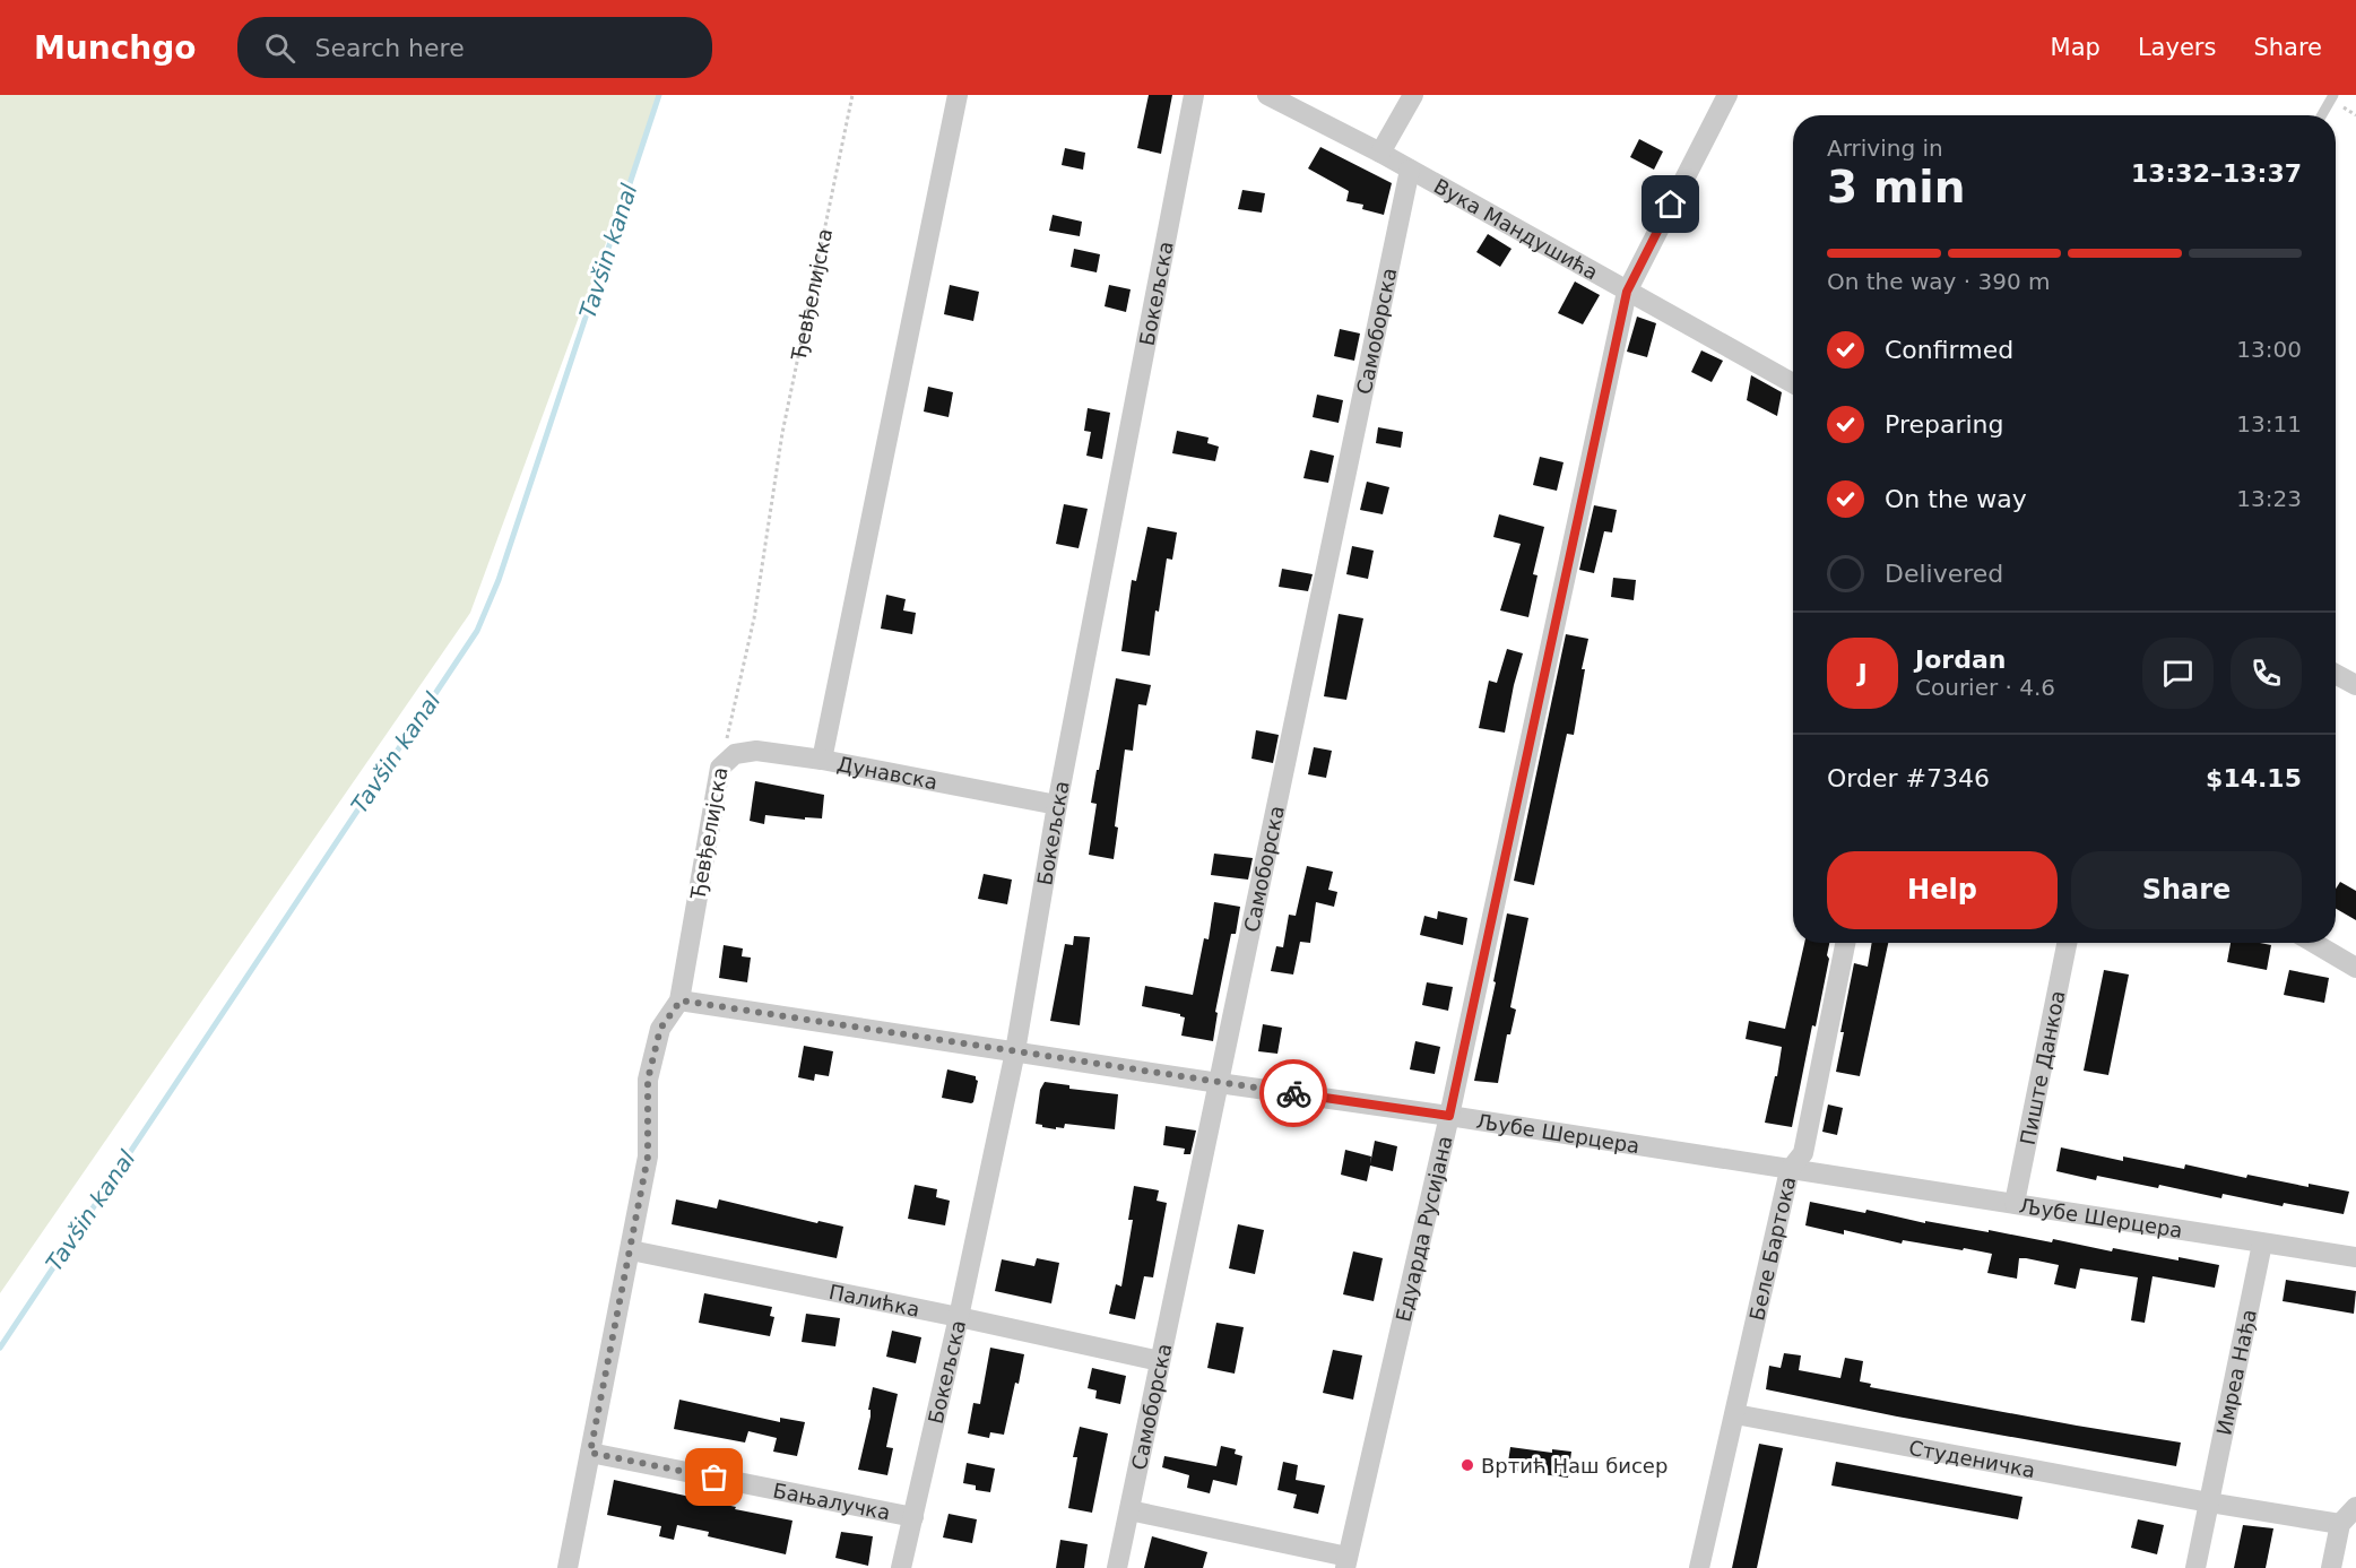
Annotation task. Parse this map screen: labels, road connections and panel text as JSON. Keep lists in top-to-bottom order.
{
  "streets": {
    "street": [
      "Вука Мандушића",
      "Бокељска",
      "Ђевђелијска",
      "Самоборска",
      "Дунавска",
      "Пиште Данкоа",
      "Љубе Шерцера",
      "Едуарда Русијана",
      "Беле Бартока",
      "Палићка",
      "Имреа Нађа",
      "Студеничка",
      "Бањалучка"
    ]
  },
  "crossings": [
    ["Вука Мандушића", "Самоборска"],
    ["Вука Мандушића", "Едуарда Русијана"],
    ["Бокељска", "Дунавска"],
    ["Бокељска", "Љубе Шерцера"],
    ["Бокељска", "Палићка"],
    ["Бокељска", "Бањалучка"],
    ["Ђевђелијска", "Дунавска"],
    ["Ђевђелијска", "Љубе Шерцера"],
    ["Ђевђелијска", "Палићка"],
    ["Ђевђелијска", "Бањалучка"],
    ["Самоборска", "Љубе Шерцера"],
    ["Самоборска", "Палићка"],
    ["Пиште Данкоа", "Љубе Шерцера"],
    ["Љубе Шерцера", "Едуарда Русијана"],
    ["Љубе Шерцера", "Беле Бартока"],
    ["Љубе Шерцера", "Имреа Нађа"],
    ["Беле Бартока", "Студеничка"],
    ["Имреа Нађа", "Студеничка"]
  ],
  "water": ["Tavšin kanal"],
  "places": ["Вртић Наш бисер"],
  "page": {
    "header": "Munchgo",
    "search": "Search here",
    "nav": ["Map", "Layers", "Share"],
    "heading": ["3 min", "Arriving in", "13:32–13:37"],
    "panel": [
      "Jordan",
      "Courier · 4.6",
      "Order #7346",
      "$14.15"
    ],
    "bar": "On the way · 390 m",
    "list": [
      ["Confirmed", "13:00"],
      ["Preparing", "13:11"],
      ["On the way", "13:23"],
      "Delivered"
    ],
    "round": "J",
    "buttons": ["Help", "Share"]
  }
}
